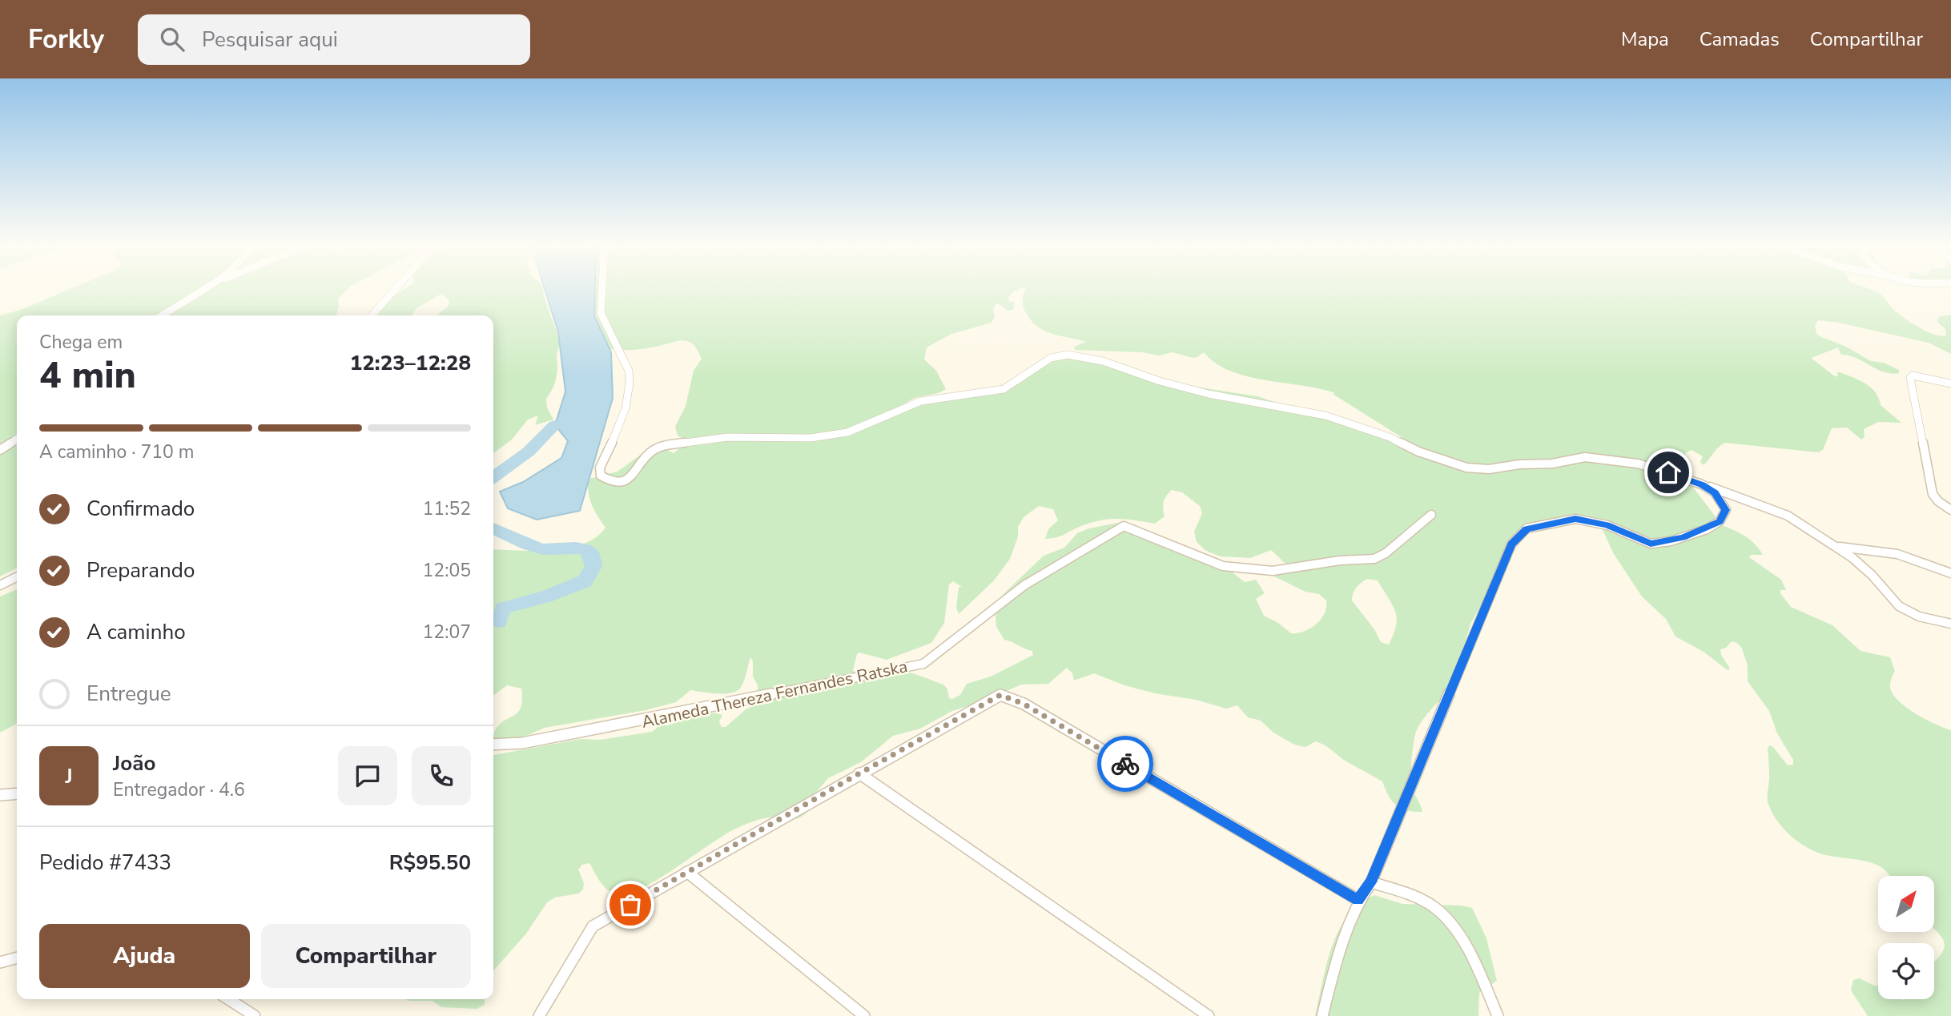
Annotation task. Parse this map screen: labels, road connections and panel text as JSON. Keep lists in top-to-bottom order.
{
  "streets": {
    "street": ["Alameda Thereza Fernandes Ratska"]
  },
  "north": "top right",
  "page": {
    "header": "Forkly",
    "search": "Pesquisar aqui",
    "nav": ["Mapa", "Camadas", "Compartilhar"],
    "heading": ["4 min", "Chega em", "12:23–12:28"],
    "panel": [
      "João",
      "Entregador · 4.6",
      "Pedido #7433",
      "R$95.50"
    ],
    "bar": "A caminho · 710 m",
    "list": [
      ["Confirmado", "11:52"],
      ["Preparando", "12:05"],
      ["A caminho", "12:07"],
      "Entregue"
    ],
    "round": "J",
    "buttons": ["Ajuda", "Compartilhar"]
  }
}
